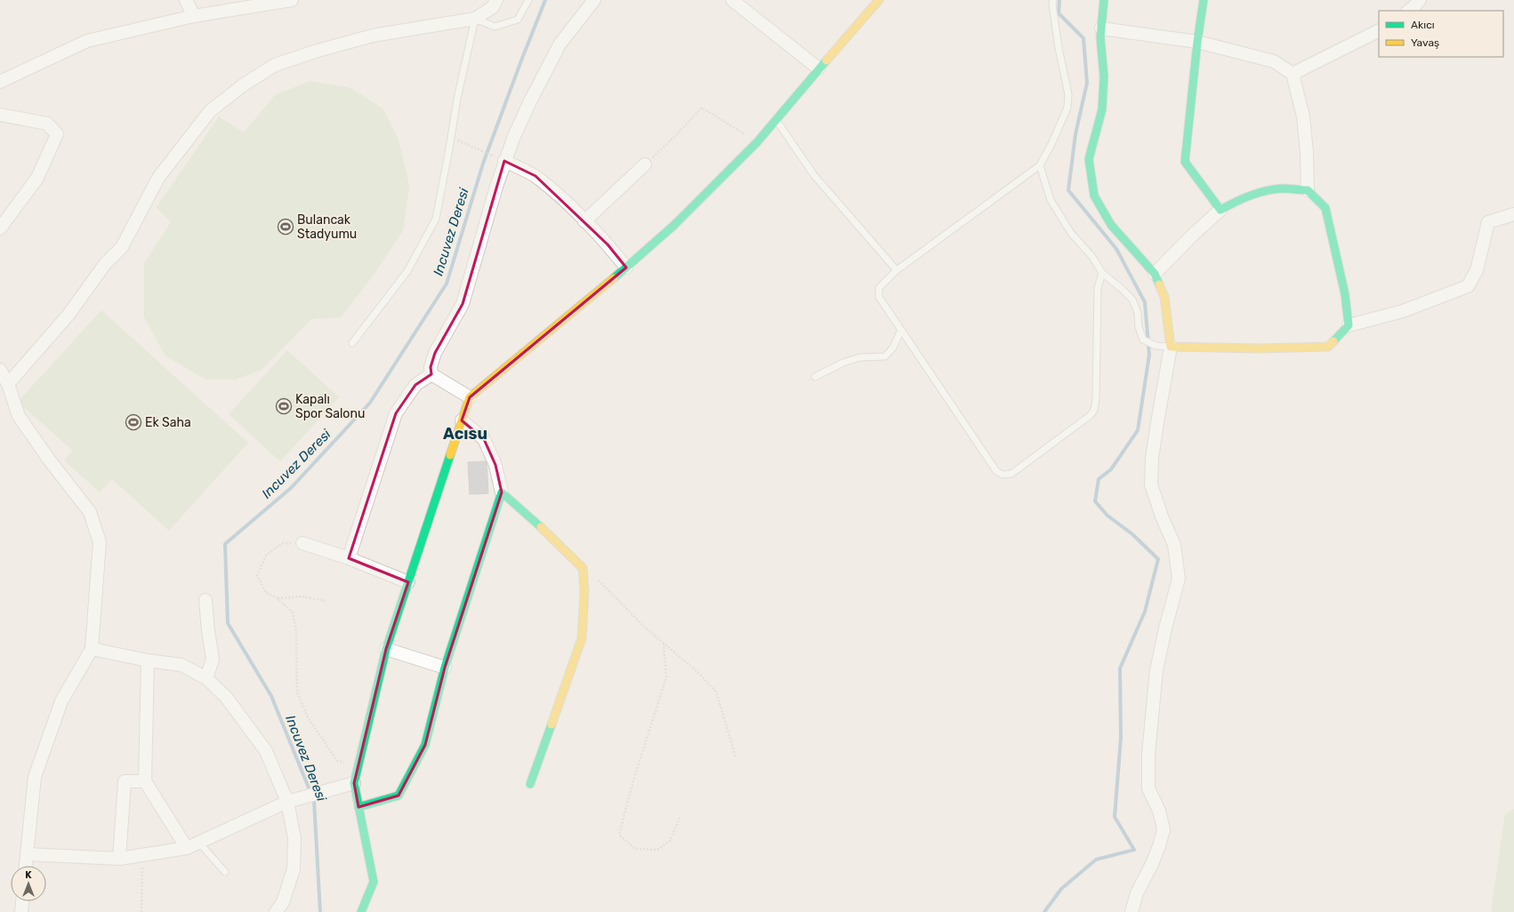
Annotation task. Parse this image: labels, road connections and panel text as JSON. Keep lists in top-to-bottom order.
{
  "districts": ["Acısu"],
  "water": ["Incuvez Deresi"],
  "places": {
    "sports": ["Bulancak Stadyumu", "Kapalı Spor Salonu", "Ek Saha"]
  },
  "legend": ["Akıcı", "Yavaş"],
  "north": "top"
}
